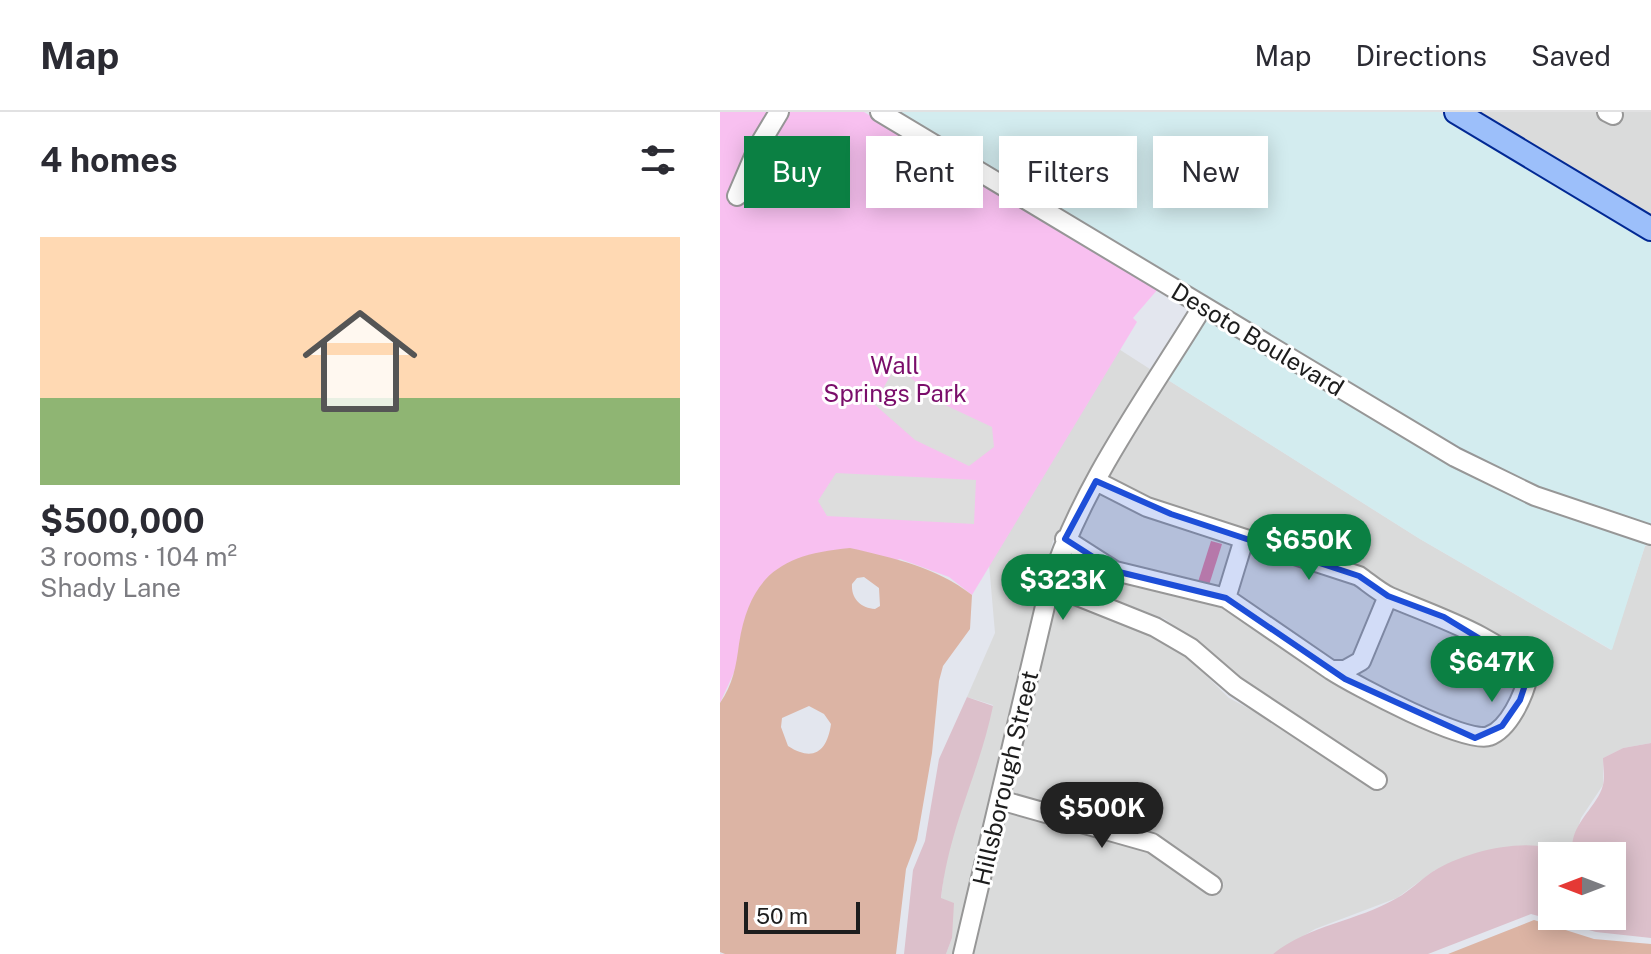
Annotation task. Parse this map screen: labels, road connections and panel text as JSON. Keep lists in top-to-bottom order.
{
  "streets": {
    "street": ["Desoto Boulevard", "Hillsborough Street"]
  },
  "crossings": [
    ["Desoto Boulevard", "Hillsborough Street"]
  ],
  "parks": ["Wall Springs Park"],
  "scale_bar": "50 m",
  "north": "left",
  "page": {
    "header": "Map",
    "nav": ["Map", "Directions", "Saved"],
    "heading": "4 homes",
    "chip": [
      "Buy",
      "Rent",
      "Filters",
      "New"
    ],
    "list": [
      {
        "name": "$500,000",
        "note": "3 rooms · 104 m² · Shady Lane"
      }
    ],
    "price": [
      "$650K",
      "$323K",
      "$647K",
      "$500K"
    ],
    "scale": "50 m"
  }
}
